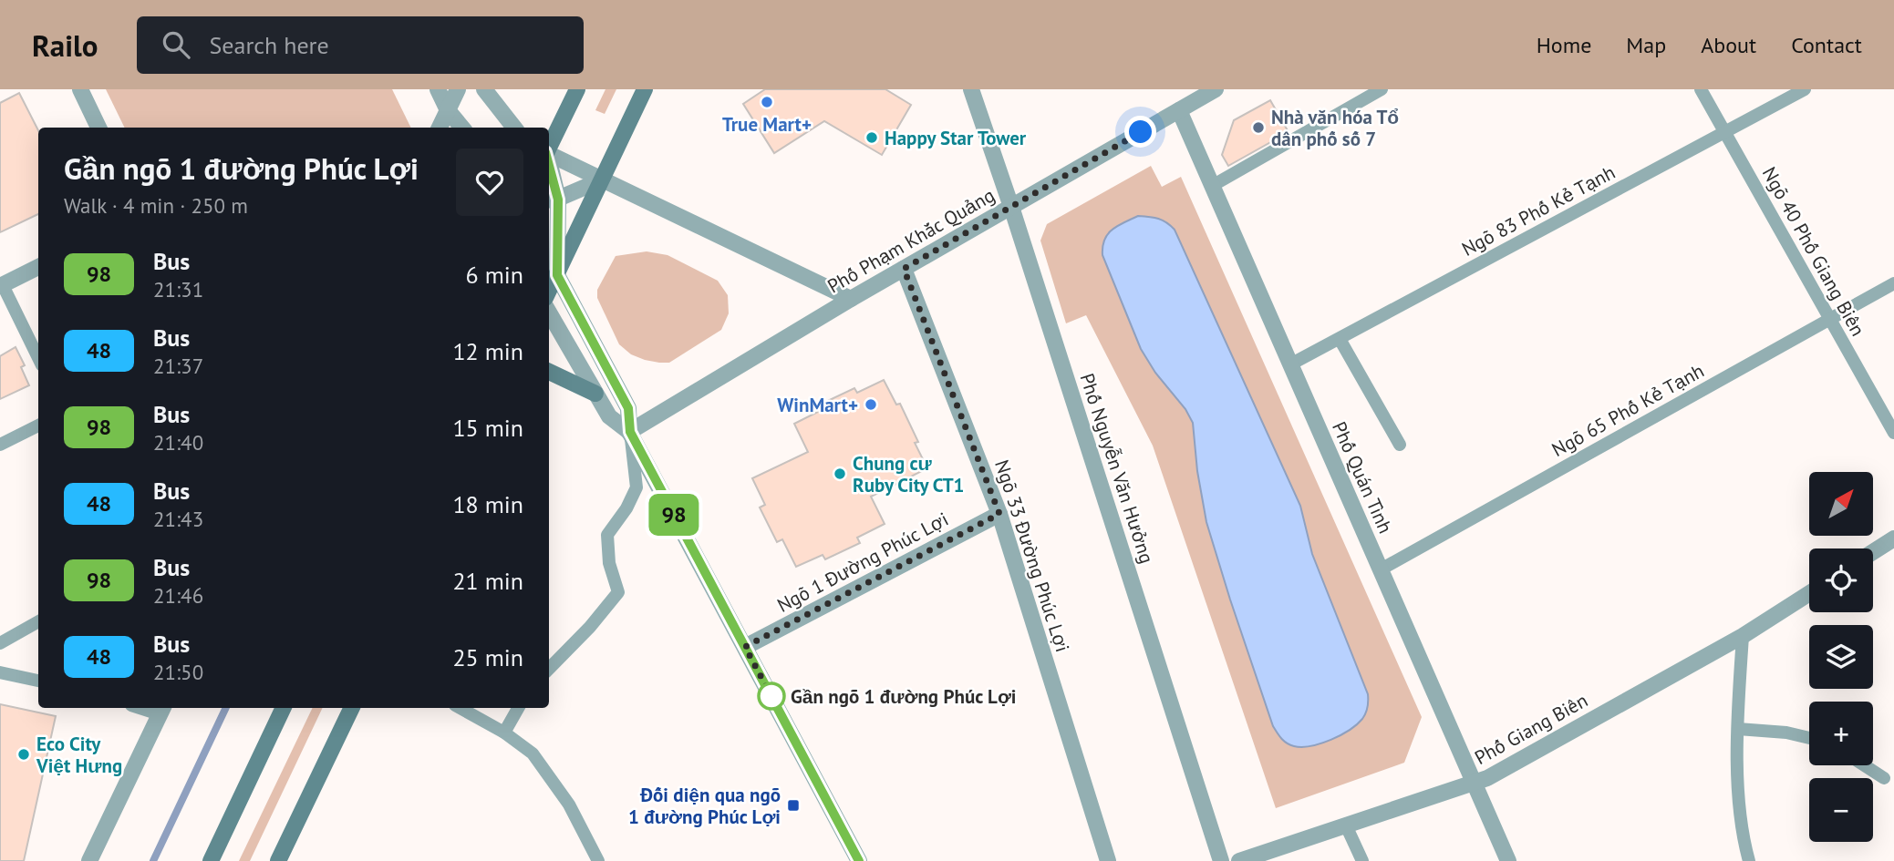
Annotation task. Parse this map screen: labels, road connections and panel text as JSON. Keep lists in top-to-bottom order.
{
  "streets": {
    "street": [
      "Phố Phạm Khắc Quảng",
      "Phố Nguyễn Văn Hưởng",
      "Phố Quán Tình",
      "Ngõ 33 Đường Phúc Lợi",
      "Ngõ 1 Đường Phúc Lợi",
      "Phố Giang Biên"
    ],
    "lane": ["Ngõ 83 Phố Kẻ Tạnh", "Ngõ 40 Phố Giang Biên", "Ngõ 65 Phố Kẻ Tạnh"]
  },
  "crossings": [
    ["Ngõ 83 Phố Kẻ Tạnh", "Ngõ 40 Phố Giang Biên"],
    ["Ngõ 83 Phố Kẻ Tạnh", "Phố Quán Tình"],
    ["Phố Phạm Khắc Quảng", "Phố Nguyễn Văn Hưởng"],
    ["Phố Phạm Khắc Quảng", "Phố Quán Tình"],
    ["Phố Phạm Khắc Quảng", "Ngõ 33 Đường Phúc Lợi"],
    ["Ngõ 40 Phố Giang Biên", "Ngõ 65 Phố Kẻ Tạnh"],
    ["Ngõ 65 Phố Kẻ Tạnh", "Phố Quán Tình"],
    ["Phố Quán Tình", "Phố Giang Biên"],
    ["Ngõ 33 Đường Phúc Lợi", "Ngõ 1 Đường Phúc Lợi"]
  ],
  "places": {
    "other": [
      "True Mart+",
      "Nhà văn hóa Tổ dân phố số 7",
      "Happy Star Tower",
      "WinMart+",
      "Chung cư Ruby City CT1",
      "Gần ngõ 1 đường Phúc Lợi",
      "Eco City Việt Hưng"
    ],
    "transit": ["Đối diện qua ngõ 1 đường Phúc Lợi"]
  },
  "lines": ["bus line 98"],
  "north": "top right",
  "page": {
    "header": "Railo",
    "search": "Search here",
    "nav": [
      "Home",
      "Map",
      "About",
      "Contact"
    ],
    "on_map": "98",
    "heading": ["Gần ngõ 1 đường Phúc Lợi", "Walk · 4 min · 250 m"],
    "list": [
      {
        "mark": "98",
        "name": "Bus",
        "note": "21:31",
        "value": "6 min"
      },
      {
        "mark": "48",
        "name": "Bus",
        "note": "21:37",
        "value": "12 min"
      },
      {
        "mark": "98",
        "name": "Bus",
        "note": "21:40",
        "value": "15 min"
      },
      {
        "mark": "48",
        "name": "Bus",
        "note": "21:43",
        "value": "18 min"
      },
      {
        "mark": "98",
        "name": "Bus",
        "note": "21:46",
        "value": "21 min"
      },
      {
        "mark": "48",
        "name": "Bus",
        "note": "21:50",
        "value": "25 min"
      }
    ],
    "map_buttons": ["+", "−"]
  }
}
